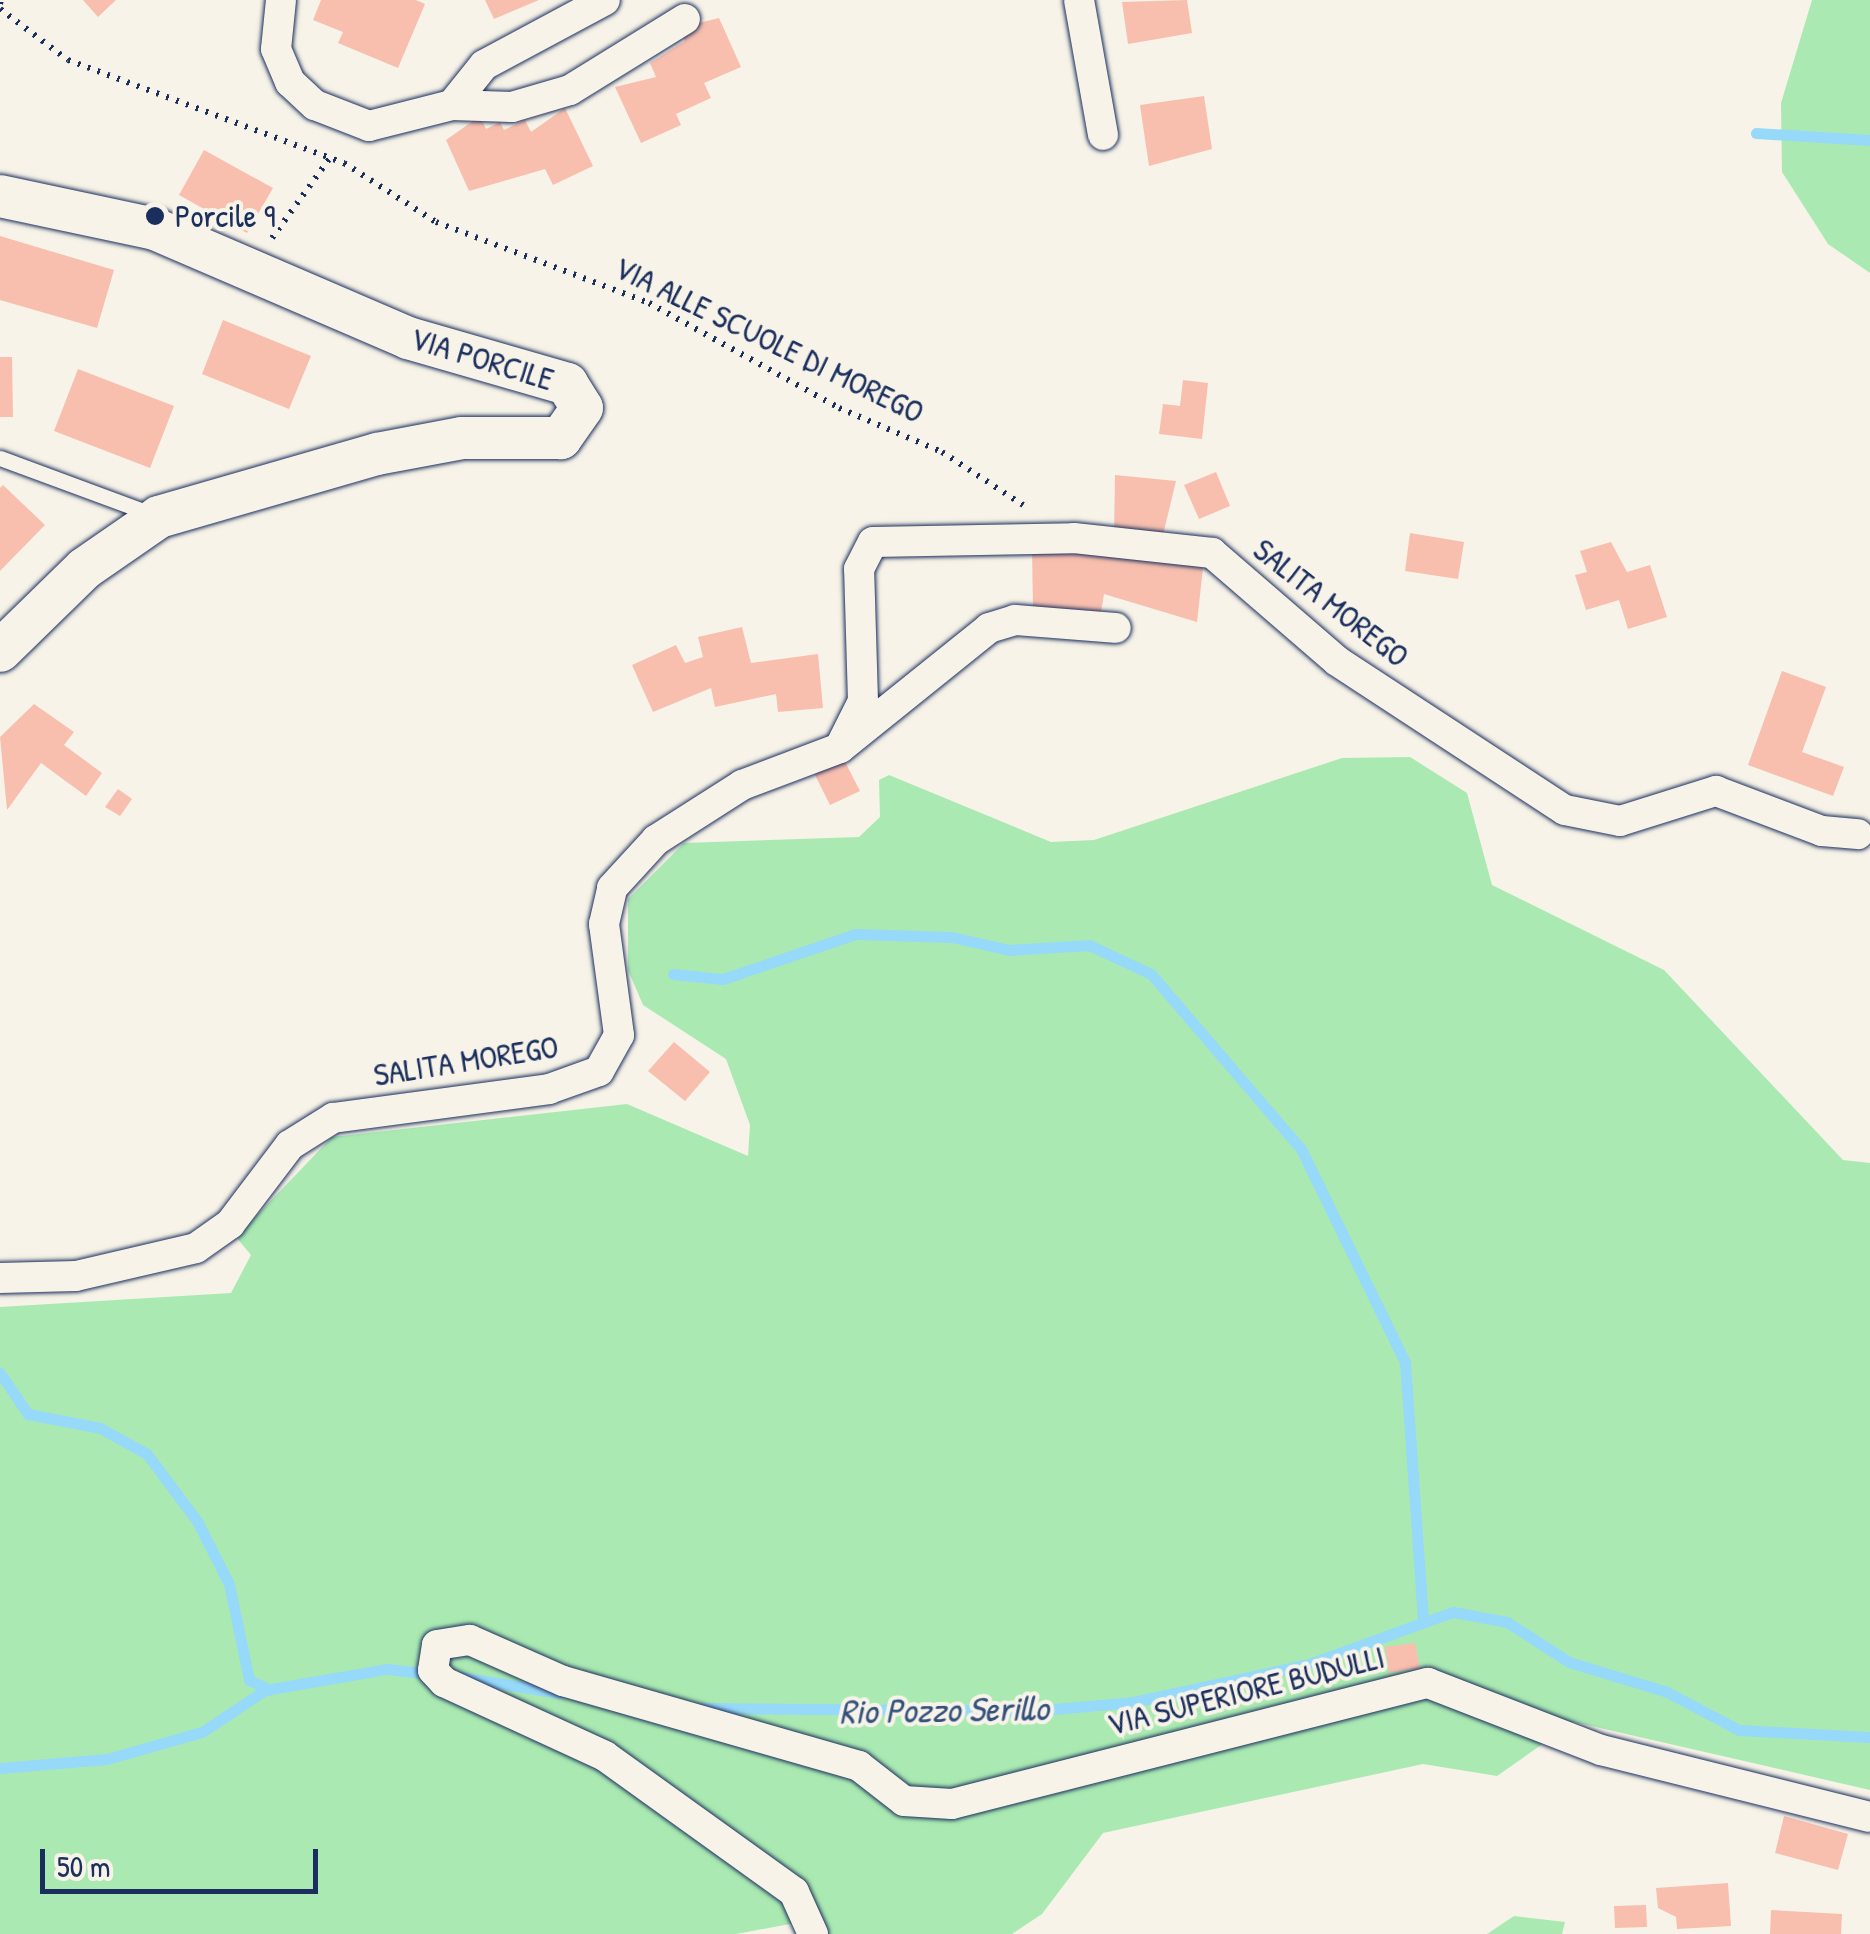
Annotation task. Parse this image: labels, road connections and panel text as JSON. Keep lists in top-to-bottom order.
{
  "streets": {
    "street": ["VIA PORCILE", "SALITA MOREGO", "VIA SUPERIORE BUDULLI"],
    "path": ["VIA ALLE SCUOLE DI MOREGO"]
  },
  "crossings": [
    ["VIA ALLE SCUOLE DI MOREGO", "SALITA MOREGO"]
  ],
  "water": ["Rio Pozzo Serillo"],
  "places": ["Porcile 9"],
  "scale_bar": "50 m"
}
